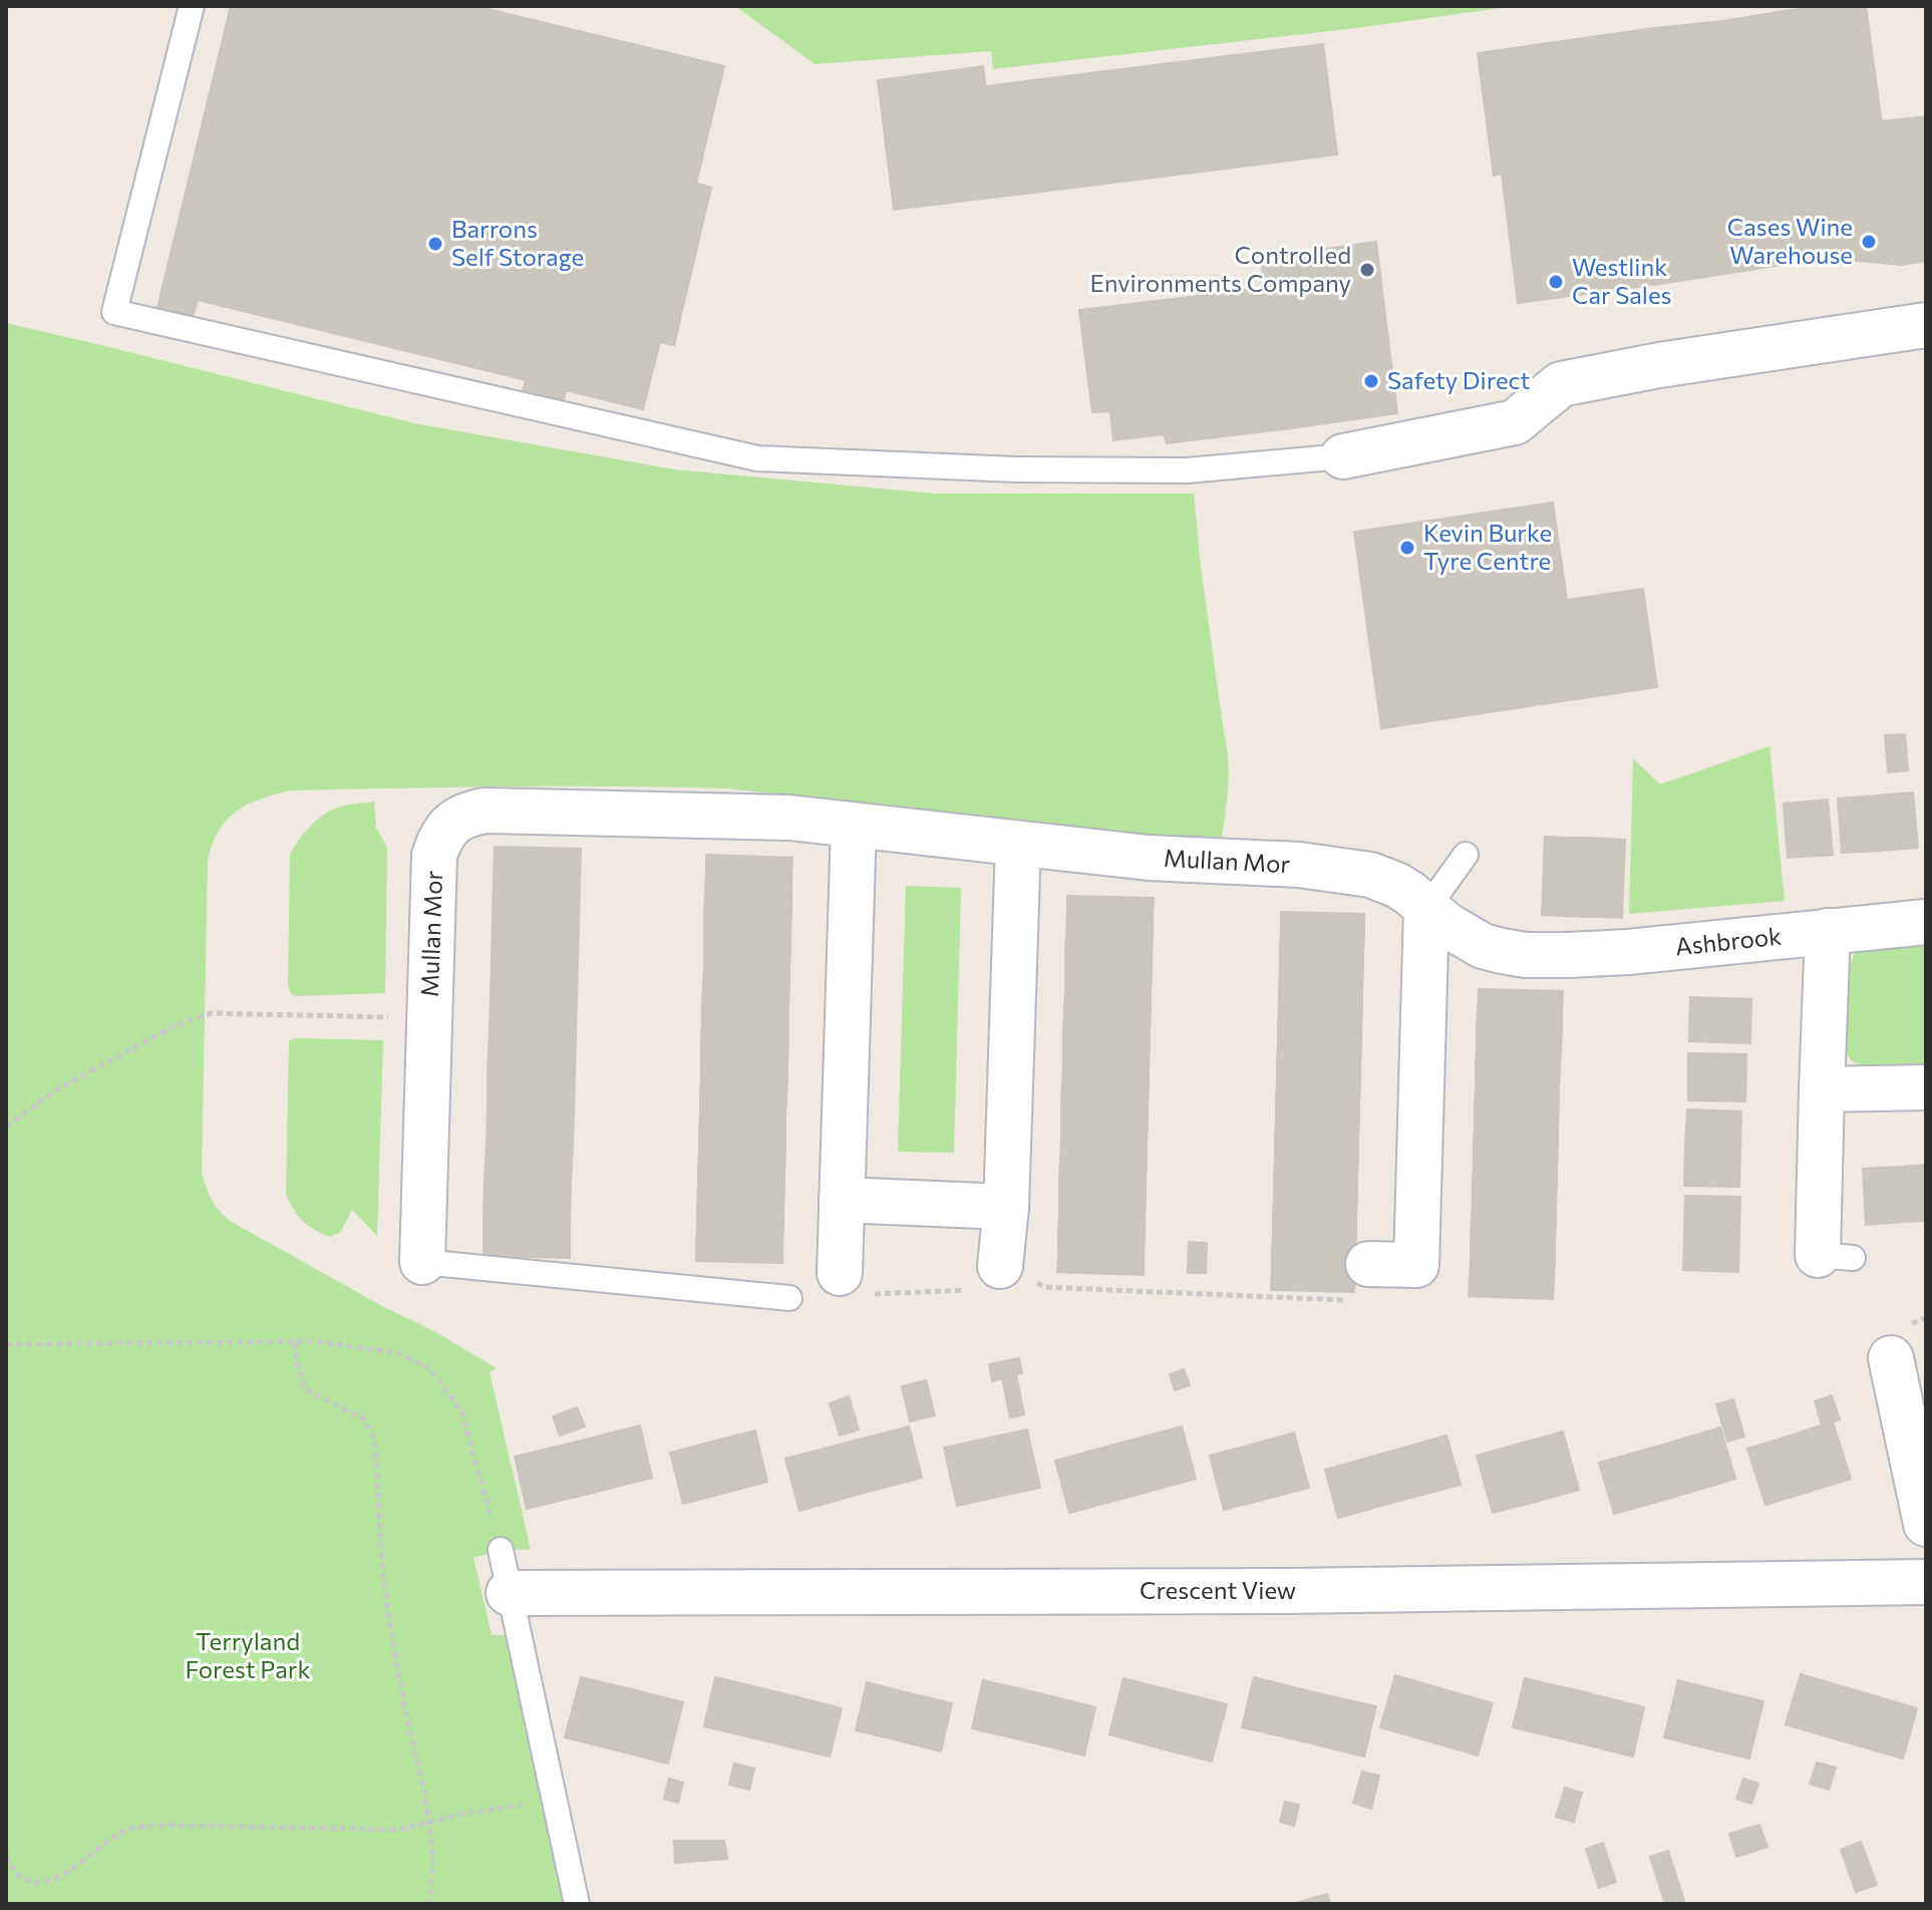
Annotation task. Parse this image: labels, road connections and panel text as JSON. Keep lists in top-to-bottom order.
{
  "streets": {
    "street": ["Mullan Mor", "Ashbrook", "Crescent View"]
  },
  "crossings": [
    ["Mullan Mor", "Ashbrook"]
  ],
  "parks": ["Terryland Forest Park"],
  "places": [
    "Cases Wine Warehouse",
    "Barrons Self Storage",
    "Controlled Environments Company",
    "Westlink Car Sales",
    "Safety Direct",
    "Kevin Burke Tyre Centre"
  ]
}
